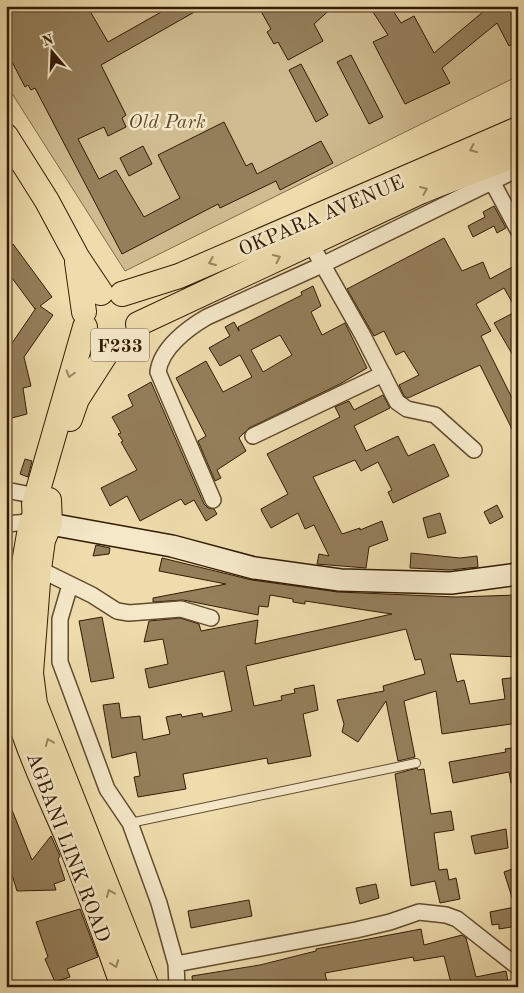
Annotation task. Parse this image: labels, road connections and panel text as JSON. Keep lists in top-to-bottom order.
{
  "streets": {
    "main road": ["OKPARA AVENUE", "F233", "AGBANI LINK ROAD"]
  },
  "crossings": [
    ["OKPARA AVENUE", "F233"],
    ["OKPARA AVENUE", "AGBANI LINK ROAD"],
    ["F233", "AGBANI LINK ROAD"]
  ],
  "parks": ["Old Park"],
  "north": "top"
}
